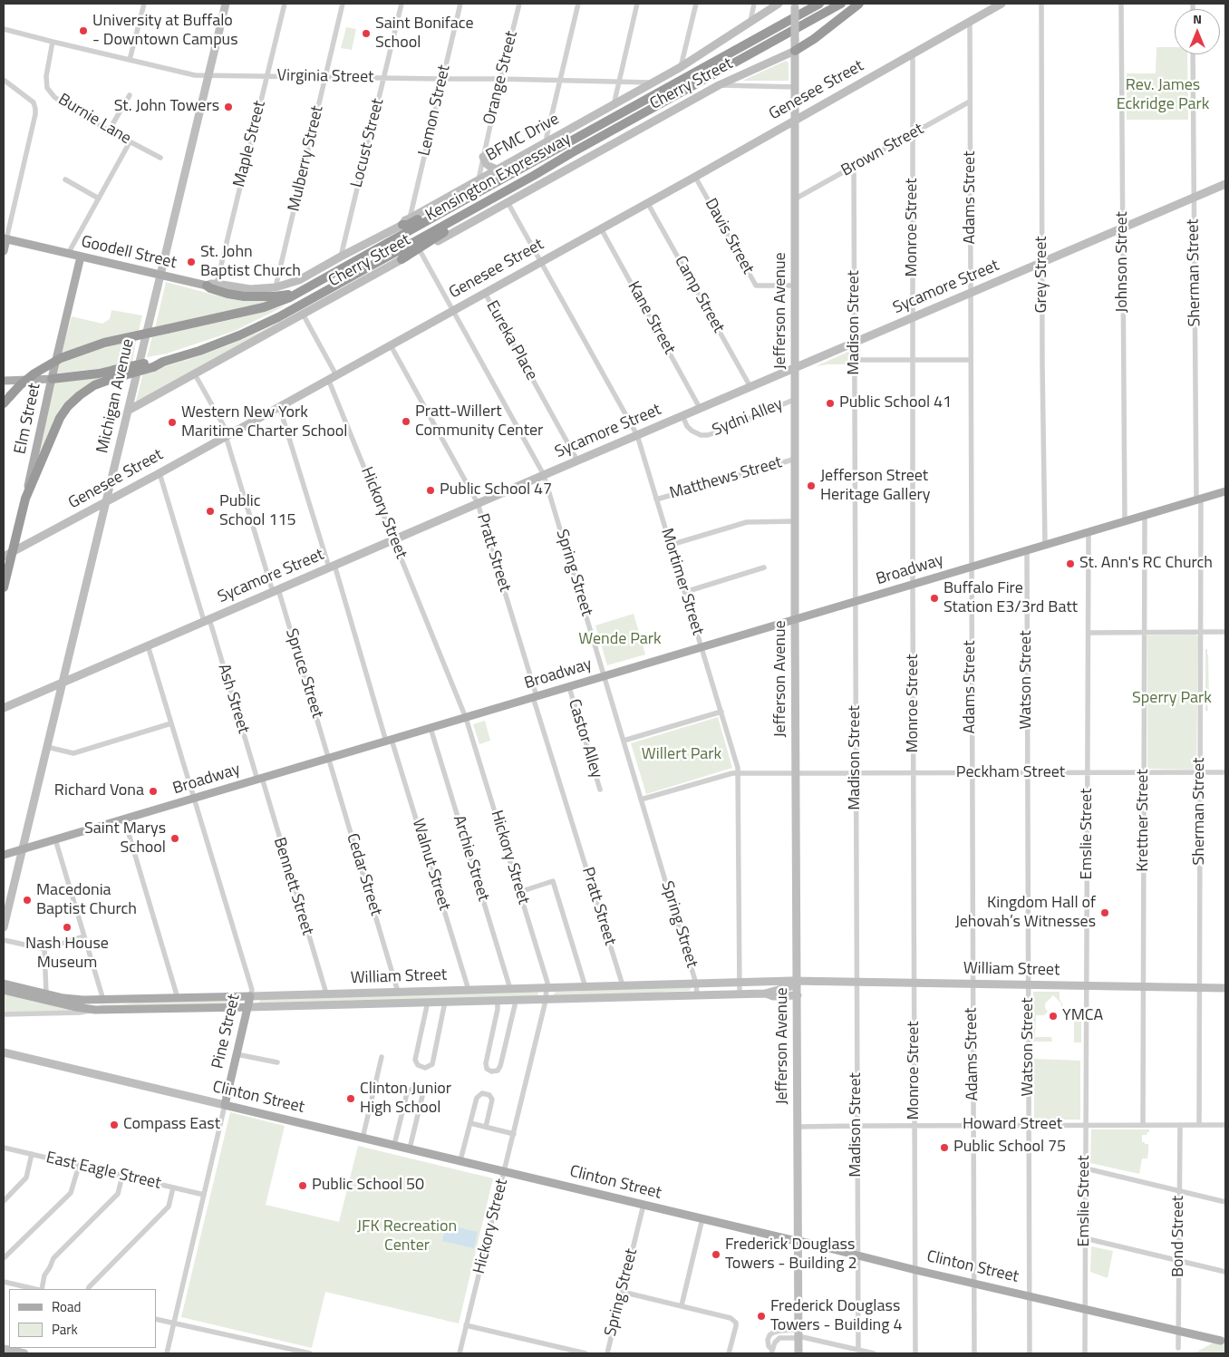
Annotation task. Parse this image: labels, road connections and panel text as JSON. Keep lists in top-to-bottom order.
{
  "streets": {
    "highway": ["Kensington Expressway", "Elm Street"],
    "main road": [
      "Goodell Street",
      "Broadway",
      "William Street",
      "Pine Street",
      "Clinton Street"
    ],
    "street": [
      "Virginia Street",
      "Orange Street",
      "Cherry Street",
      "Genesee Street",
      "Lemon Street",
      "Burnie Lane",
      "BFMC Drive",
      "Locust Street",
      "Maple Street",
      "Brown Street",
      "Mulberry Street",
      "Adams Street",
      "Monroe Street",
      "Davis Street",
      "Johnson Street",
      "Sherman Street",
      "Grey Street",
      "Sycamore Street",
      "Camp Street",
      "Jefferson Avenue",
      "Kane Street",
      "Madison Street",
      "Eureka Place",
      "Michigan Avenue",
      "Sydni Alley",
      "Matthews Street",
      "Hickory Street",
      "Pratt Street",
      "Spring Street",
      "Mortimer Street",
      "Spruce Street",
      "Watson Street",
      "Ash Street",
      "Castor Alley",
      "Peckham Street",
      "Krettner Street",
      "Emslie Street",
      "Archie Street",
      "Walnut Street",
      "Cedar Street",
      "Bennett Street",
      "Howard Street",
      "East Eagle Street",
      "Bond Street"
    ]
  },
  "crossings": [
    ["Virginia Street", "Orange Street"],
    ["Virginia Street", "Lemon Street"],
    ["Virginia Street", "Burnie Lane"],
    ["Virginia Street", "BFMC Drive"],
    ["Virginia Street", "Locust Street"],
    ["Virginia Street", "Maple Street"],
    ["Virginia Street", "Mulberry Street"],
    ["Virginia Street", "Michigan Avenue"],
    ["Orange Street", "BFMC Drive"],
    ["Cherry Street", "Jefferson Avenue"],
    ["Cherry Street", "Michigan Avenue"],
    ["Cherry Street", "Hickory Street"],
    ["Cherry Street", "Spring Street"],
    ["Cherry Street", "Mortimer Street"],
    ["Cherry Street", "Spruce Street"],
    ["Genesee Street", "Adams Street"],
    ["Genesee Street", "Monroe Street"],
    ["Genesee Street", "Davis Street"],
    ["Genesee Street", "Camp Street"],
    ["Genesee Street", "Jefferson Avenue"],
    ["Genesee Street", "Kane Street"],
    ["Genesee Street", "Eureka Place"],
    ["Genesee Street", "Michigan Avenue"],
    ["Genesee Street", "Elm Street"],
    ["Genesee Street", "Hickory Street"],
    ["Genesee Street", "Pratt Street"],
    ["Genesee Street", "Spring Street"],
    ["Genesee Street", "Mortimer Street"],
    ["Genesee Street", "Spruce Street"],
    ["Genesee Street", "Ash Street"],
    ["Genesee Street", "Walnut Street"],
    ["Lemon Street", "BFMC Drive"],
    ["BFMC Drive", "Locust Street"],
    ["BFMC Drive", "Mulberry Street"],
    ["BFMC Drive", "Goodell Street"],
    ["Maple Street", "Goodell Street"],
    ["Brown Street", "Adams Street"],
    ["Brown Street", "Monroe Street"],
    ["Brown Street", "Jefferson Avenue"],
    ["Brown Street", "Madison Street"],
    ["Mulberry Street", "Goodell Street"],
    ["Adams Street", "Sycamore Street"],
    ["Adams Street", "Broadway"],
    ["Adams Street", "Peckham Street"],
    ["Adams Street", "William Street"],
    ["Adams Street", "Clinton Street"],
    ["Adams Street", "Howard Street"],
    ["Monroe Street", "Sycamore Street"],
    ["Monroe Street", "Broadway"],
    ["Monroe Street", "Peckham Street"],
    ["Monroe Street", "William Street"],
    ["Monroe Street", "Clinton Street"],
    ["Monroe Street", "Howard Street"],
    ["Davis Street", "Jefferson Avenue"],
    ["Goodell Street", "Michigan Avenue"],
    ["Goodell Street", "Elm Street"],
    ["Johnson Street", "Sycamore Street"],
    ["Johnson Street", "Broadway"],
    ["Sherman Street", "Sycamore Street"],
    ["Sherman Street", "Broadway"],
    ["Sherman Street", "Peckham Street"],
    ["Sherman Street", "William Street"],
    ["Sherman Street", "Howard Street"],
    ["Grey Street", "Sycamore Street"],
    ["Grey Street", "Broadway"],
    ["Sycamore Street", "Camp Street"],
    ["Sycamore Street", "Jefferson Avenue"],
    ["Sycamore Street", "Kane Street"],
    ["Sycamore Street", "Madison Street"],
    ["Sycamore Street", "Eureka Place"],
    ["Sycamore Street", "Michigan Avenue"],
    ["Sycamore Street", "Sydni Alley"],
    ["Sycamore Street", "Hickory Street"],
    ["Sycamore Street", "Pratt Street"],
    ["Sycamore Street", "Spring Street"],
    ["Sycamore Street", "Mortimer Street"],
    ["Sycamore Street", "Spruce Street"],
    ["Sycamore Street", "Ash Street"],
    ["Sycamore Street", "Walnut Street"],
    ["Sycamore Street", "Pine Street"],
    ["Jefferson Avenue", "Sydni Alley"],
    ["Jefferson Avenue", "Matthews Street"],
    ["Jefferson Avenue", "Broadway"],
    ["Jefferson Avenue", "Peckham Street"],
    ["Jefferson Avenue", "William Street"],
    ["Jefferson Avenue", "Clinton Street"],
    ["Jefferson Avenue", "Howard Street"],
    ["Madison Street", "Broadway"],
    ["Madison Street", "Peckham Street"],
    ["Madison Street", "William Street"],
    ["Madison Street", "Clinton Street"],
    ["Madison Street", "Howard Street"],
    ["Michigan Avenue", "Broadway"],
    ["Matthews Street", "Mortimer Street"],
    ["Hickory Street", "Broadway"],
    ["Hickory Street", "William Street"],
    ["Hickory Street", "Clinton Street"],
    ["Pratt Street", "Broadway"],
    ["Pratt Street", "William Street"],
    ["Broadway", "Spring Street"],
    ["Broadway", "Mortimer Street"],
    ["Broadway", "Spruce Street"],
    ["Broadway", "Watson Street"],
    ["Broadway", "Ash Street"],
    ["Broadway", "Castor Alley"],
    ["Broadway", "Krettner Street"],
    ["Broadway", "Emslie Street"],
    ["Broadway", "Archie Street"],
    ["Broadway", "Walnut Street"],
    ["Broadway", "Cedar Street"],
    ["Broadway", "Bennett Street"],
    ["Broadway", "Pine Street"],
    ["Spring Street", "Peckham Street"],
    ["Spring Street", "William Street"],
    ["Spring Street", "Clinton Street"],
    ["Mortimer Street", "Peckham Street"],
    ["Mortimer Street", "William Street"],
    ["Spruce Street", "Cedar Street"],
    ["Watson Street", "Peckham Street"],
    ["Watson Street", "William Street"],
    ["Watson Street", "Clinton Street"],
    ["Watson Street", "Howard Street"],
    ["Ash Street", "Bennett Street"],
    ["Peckham Street", "Krettner Street"],
    ["Peckham Street", "Emslie Street"],
    ["Krettner Street", "William Street"],
    ["Krettner Street", "Howard Street"],
    ["Emslie Street", "William Street"],
    ["Emslie Street", "Clinton Street"],
    ["Emslie Street", "Howard Street"],
    ["Archie Street", "William Street"],
    ["Walnut Street", "William Street"],
    ["Cedar Street", "William Street"],
    ["Bennett Street", "William Street"],
    ["William Street", "Pine Street"],
    ["Pine Street", "Clinton Street"],
    ["Pine Street", "East Eagle Street"],
    ["Clinton Street", "Bond Street"],
    ["Howard Street", "Bond Street"]
  ],
  "parks": [
    "Rev. James Eckridge Park",
    "Wende Park",
    "Sperry Park",
    "Willert Park",
    "JFK Recreation Center"
  ],
  "places": [
    "University at Buffalo - Downtown Campus",
    "Saint Boniface School",
    "St. John Towers",
    "St. John Baptist Church",
    "Public School 41",
    "Pratt-Willert Community Center",
    "Western New York Maritime Charter School",
    "Jefferson Street Heritage Gallery",
    "Public School 47",
    "Public School 115",
    "St. Ann's RC Church",
    "Buffalo Fire Station E3/3rd Batt",
    "Richard Vona",
    "Saint Marys School",
    "Macedonia Baptist Church",
    "Kingdom Hall of Jehovah’s Witnesses",
    "Nash House Museum",
    "YMCA",
    "Clinton Junior High School",
    "Compass East",
    "Public School 75",
    "Public School 50",
    "Frederick Douglass Towers - Building 2",
    "Frederick Douglass Towers - Building 4"
  ],
  "legend": ["Road", "Park"],
  "north": "top"
}
